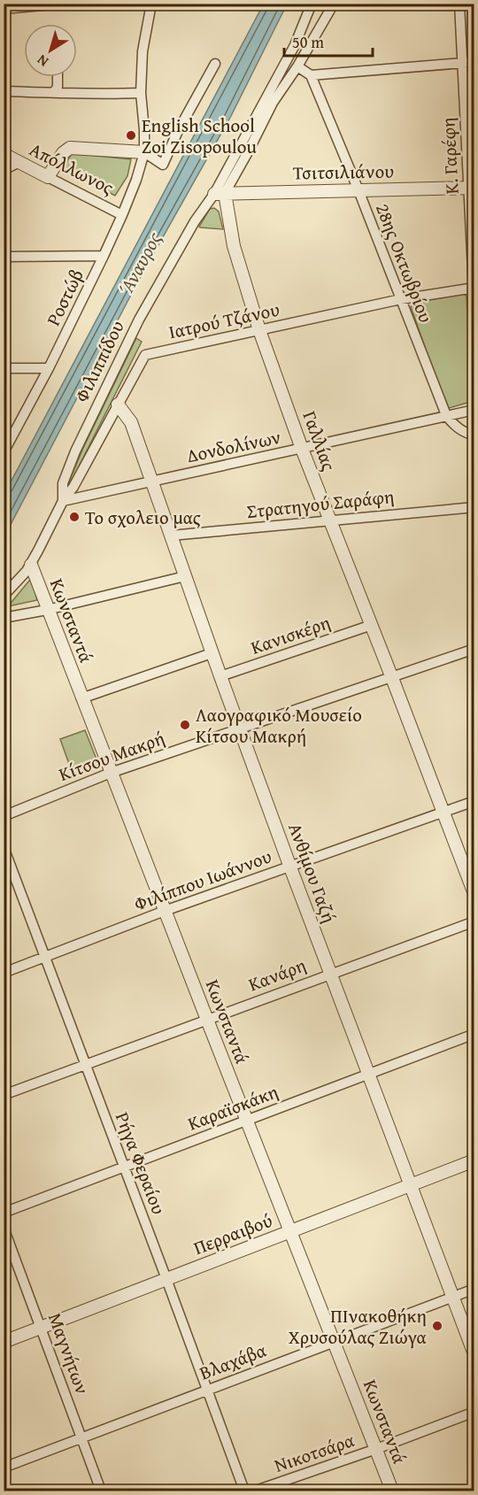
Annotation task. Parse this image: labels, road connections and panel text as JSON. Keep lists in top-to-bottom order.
{
  "streets": {
    "street": [
      "Κ. Γαρέφη",
      "Απόλλωνος",
      "Τσιτσιλιάνου",
      "28ης Οκτωβρίου",
      "Ροστώβ",
      "Ιατρού Τζάνου",
      "Φιλιππίδου",
      "Γαλλίας",
      "Δονδολίνων",
      "Στρατηγού Σαράφη",
      "Κωνσταντά",
      "Κανισκέρη",
      "Κίτσου Μακρή",
      "Ανθίμου Γαζή",
      "Φιλίππου Ιωάννου",
      "Κανάρη",
      "Καραϊσκάκη",
      "Ρήγα Φεραίου",
      "Περραιβού",
      "Μαγνήτων",
      "Βλαχάβα",
      "Νικοτσάρα"
    ]
  },
  "crossings": [
    ["Κ. Γαρέφη", "Τσιτσιλιάνου"],
    ["Κ. Γαρέφη", "Ιατρού Τζάνου"],
    ["Απόλλωνος", "Ροστώβ"],
    ["Τσιτσιλιάνου", "28ης Οκτωβρίου"],
    ["Τσιτσιλιάνου", "Φιλιππίδου"],
    ["Τσιτσιλιάνου", "Γαλλίας"],
    ["28ης Οκτωβρίου", "Ιατρού Τζάνου"],
    ["28ης Οκτωβρίου", "Δονδολίνων"],
    ["Ιατρού Τζάνου", "Φιλιππίδου"],
    ["Ιατρού Τζάνου", "Γαλλίας"],
    ["Ιατρού Τζάνου", "Δονδολίνων"],
    ["Ιατρού Τζάνου", "Ανθίμου Γαζή"],
    ["Φιλιππίδου", "Γαλλίας"],
    ["Φιλιππίδου", "Δονδολίνων"],
    ["Φιλιππίδου", "Κωνσταντά"],
    ["Γαλλίας", "Δονδολίνων"],
    ["Γαλλίας", "Στρατηγού Σαράφη"],
    ["Γαλλίας", "Κανισκέρη"],
    ["Γαλλίας", "Κίτσου Μακρή"],
    ["Γαλλίας", "Φιλίππου Ιωάννου"],
    ["Δονδολίνων", "Ανθίμου Γαζή"],
    ["Στρατηγού Σαράφη", "Ανθίμου Γαζή"],
    ["Κωνσταντά", "Κίτσου Μακρή"],
    ["Κωνσταντά", "Φιλίππου Ιωάννου"],
    ["Κωνσταντά", "Κανάρη"],
    ["Κωνσταντά", "Καραϊσκάκη"],
    ["Κωνσταντά", "Περραιβού"],
    ["Κωνσταντά", "Βλαχάβα"],
    ["Κωνσταντά", "Νικοτσάρα"],
    ["Κανισκέρη", "Ανθίμου Γαζή"],
    ["Κίτσου Μακρή", "Ανθίμου Γαζή"],
    ["Ανθίμου Γαζή", "Φιλίππου Ιωάννου"],
    ["Ανθίμου Γαζή", "Κανάρη"],
    ["Ανθίμου Γαζή", "Καραϊσκάκη"],
    ["Ανθίμου Γαζή", "Περραιβού"],
    ["Ανθίμου Γαζή", "Βλαχάβα"],
    ["Φιλίππου Ιωάννου", "Ρήγα Φεραίου"],
    ["Κανάρη", "Ρήγα Φεραίου"],
    ["Καραϊσκάκη", "Ρήγα Φεραίου"],
    ["Ρήγα Φεραίου", "Περραιβού"],
    ["Ρήγα Φεραίου", "Βλαχάβα"],
    ["Περραιβού", "Μαγνήτων"],
    ["Μαγνήτων", "Βλαχάβα"]
  ],
  "water": ["Άναυρος"],
  "places": [
    "English School Zoi Zisopoulou",
    "Το σχολειο μας",
    "Λαογραφικό Μουσείο Κίτσου Μακρή",
    "ΠΙνακοθήκη Χρυσούλας Ζιώγα"
  ],
  "scale_bar": "50 m",
  "north": "bottom left"
}
